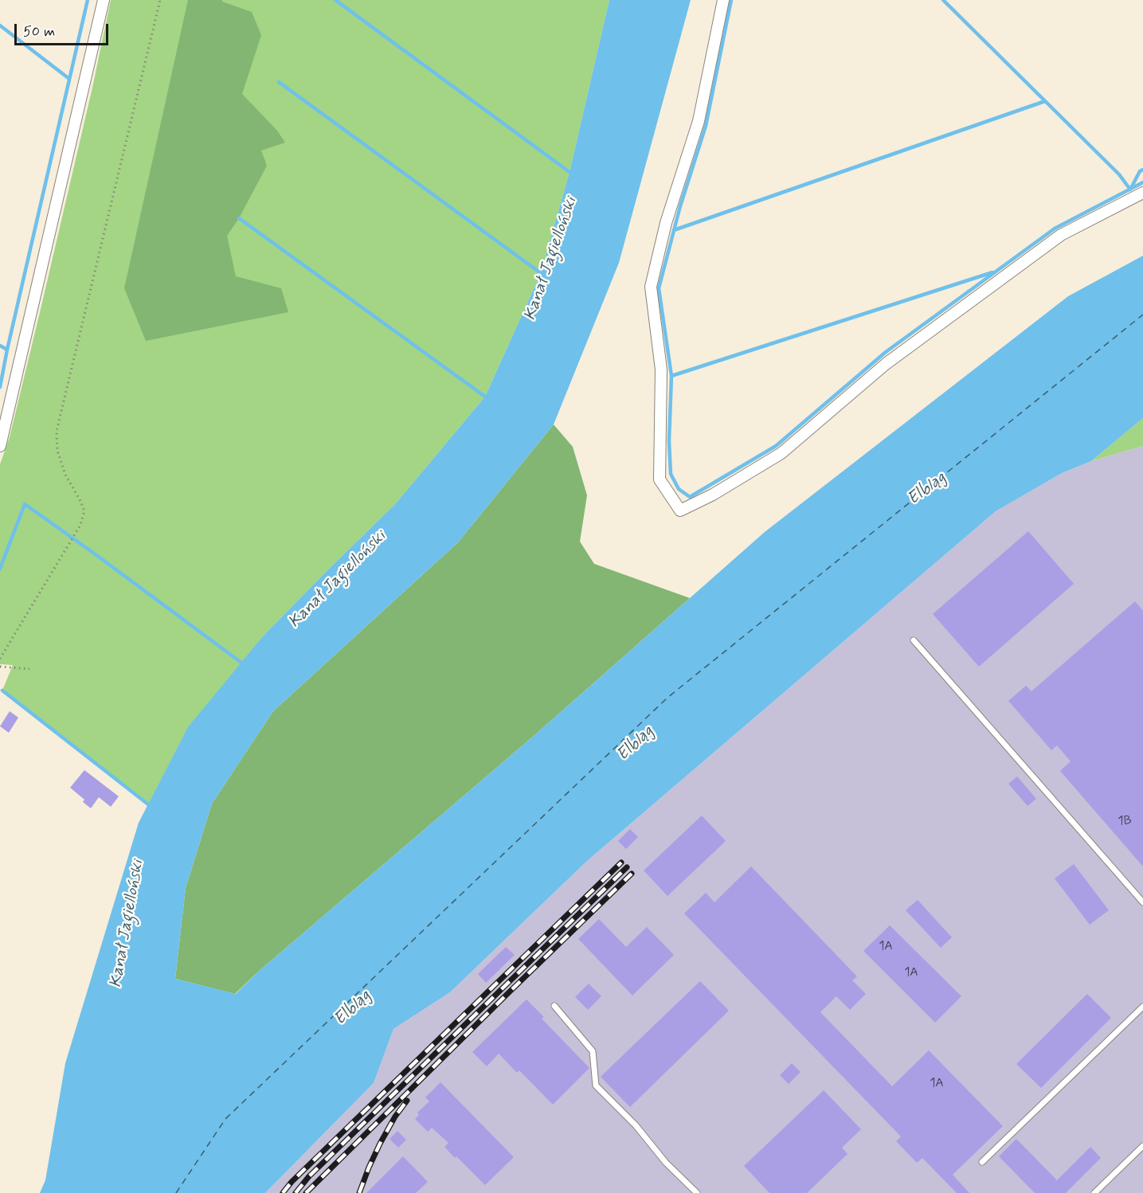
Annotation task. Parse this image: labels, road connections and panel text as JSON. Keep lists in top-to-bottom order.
{
  "water": ["Kanał Jagielloński", "Elbląg"],
  "house_numbers": [
    "1B",
    "1A",
    "1A",
    "1A"
  ],
  "scale_bar": "50 m"
}
